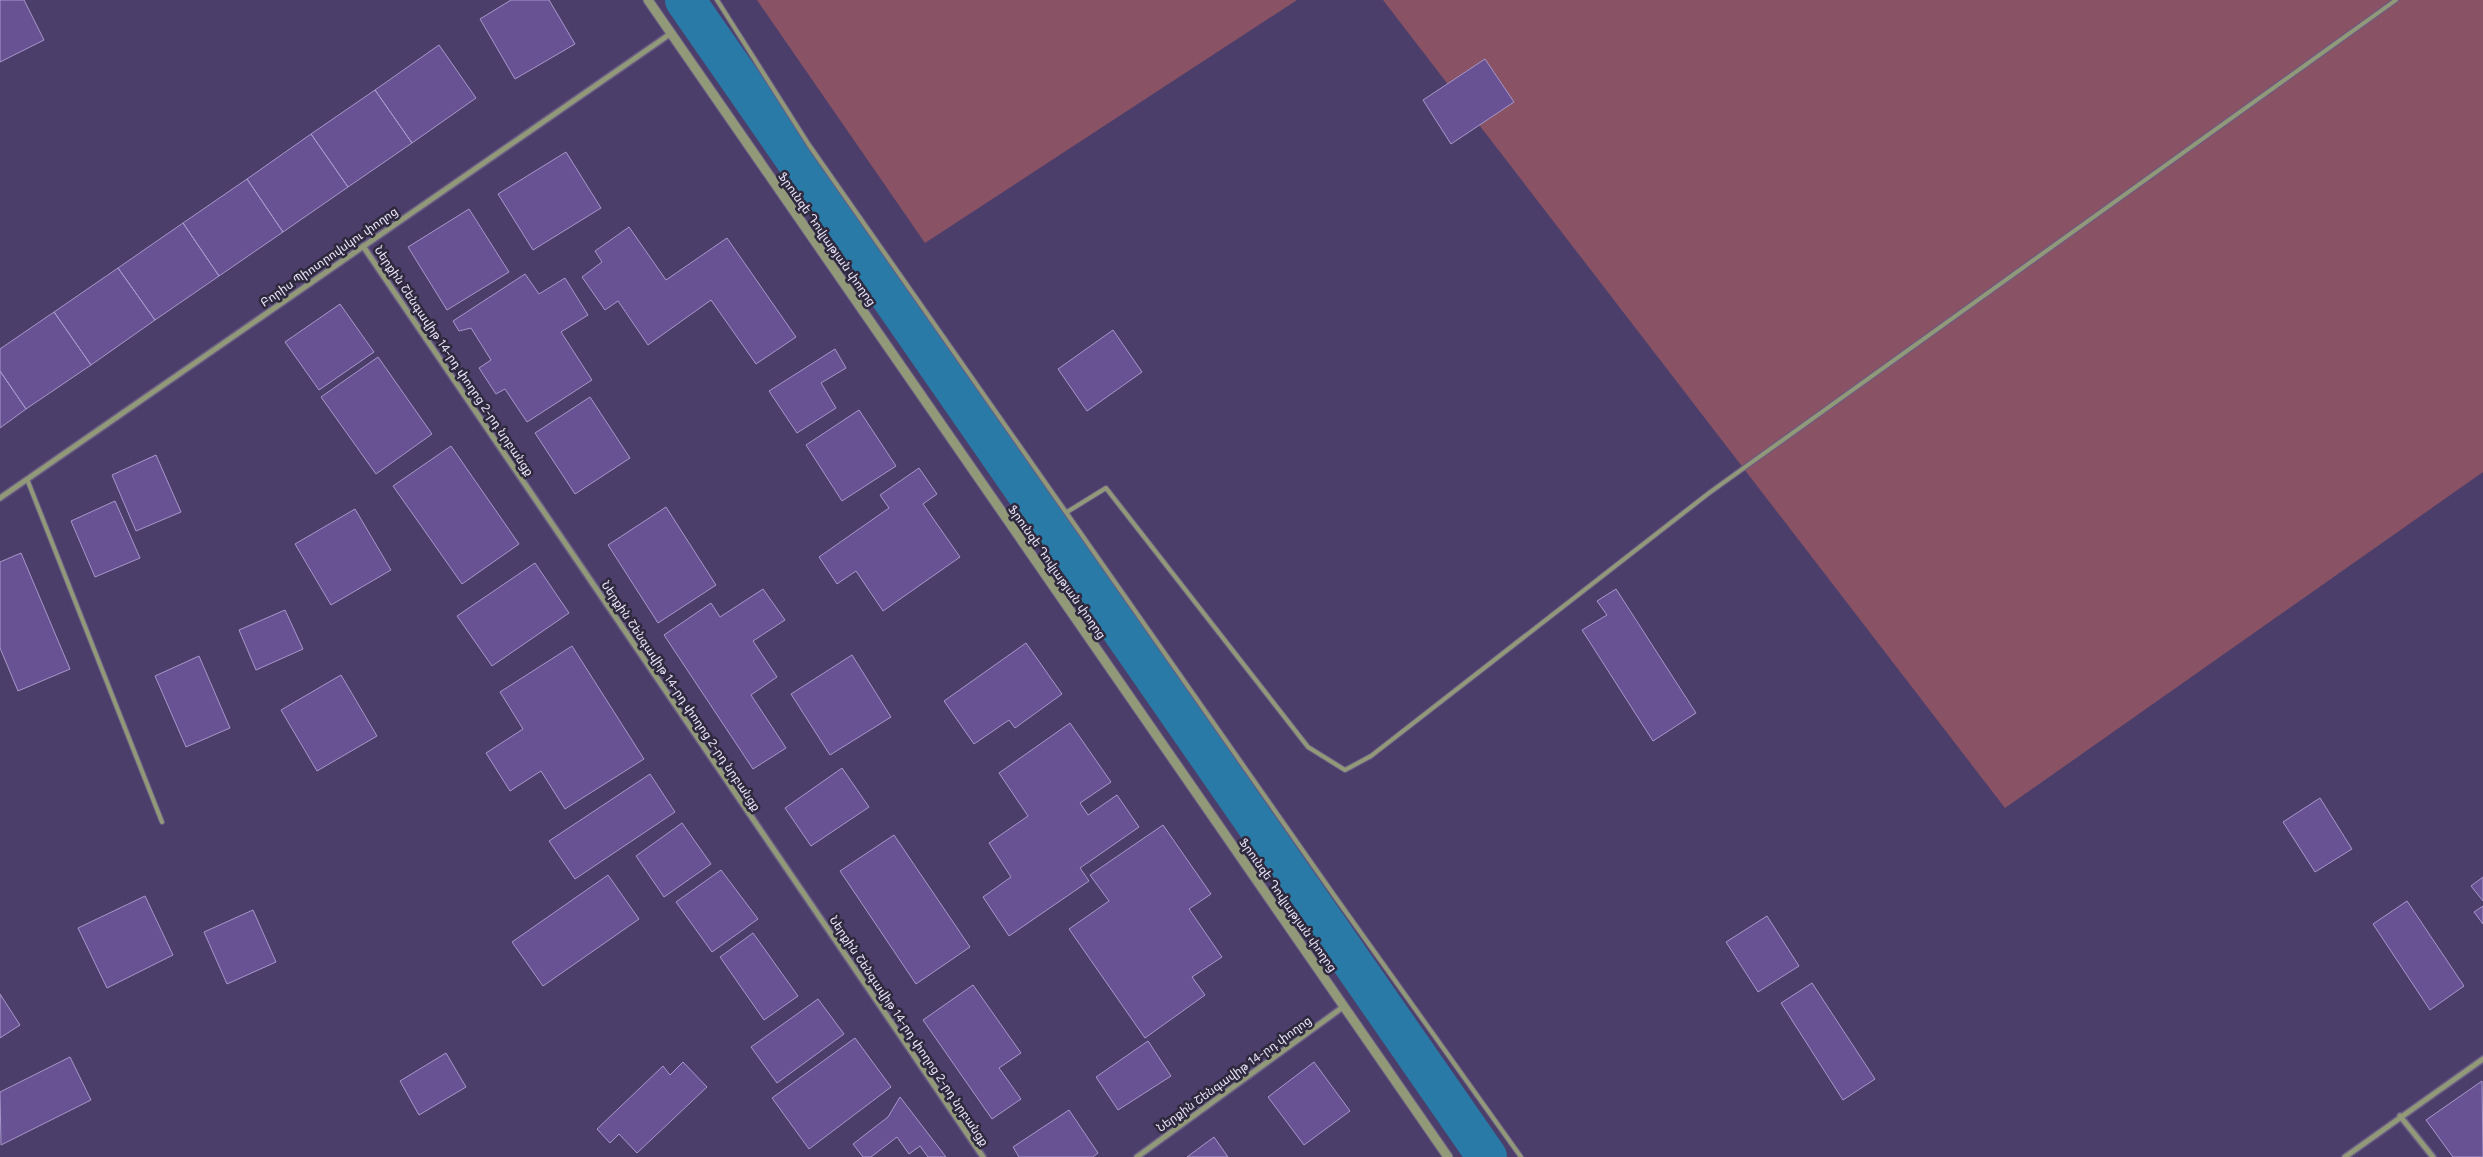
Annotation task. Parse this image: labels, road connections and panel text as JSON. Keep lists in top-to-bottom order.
{
  "streets": {
    "street": [
      "Ֆրունզե Դովլաթյան փողոց",
      "Բորիս Պիոտրովսկու փողոց",
      "Ներքին Շենգավիթ 14-րդ փողոց 2-րդ նրբանցք",
      "Ներքին Շենգավիթ 14-րդ փողոց"
    ]
  },
  "crossings": [
    ["Ֆրունզե Դովլաթյան փողոց", "Բորիս Պիոտրովսկու փողոց"],
    ["Ֆրունզե Դովլաթյան փողոց", "Ներքին Շենգավիթ 14-րդ փողոց"],
    ["Բորիս Պիոտրովսկու փողոց", "Ներքին Շենգավիթ 14-րդ փողոց 2-րդ նրբանցք"]
  ]
}
